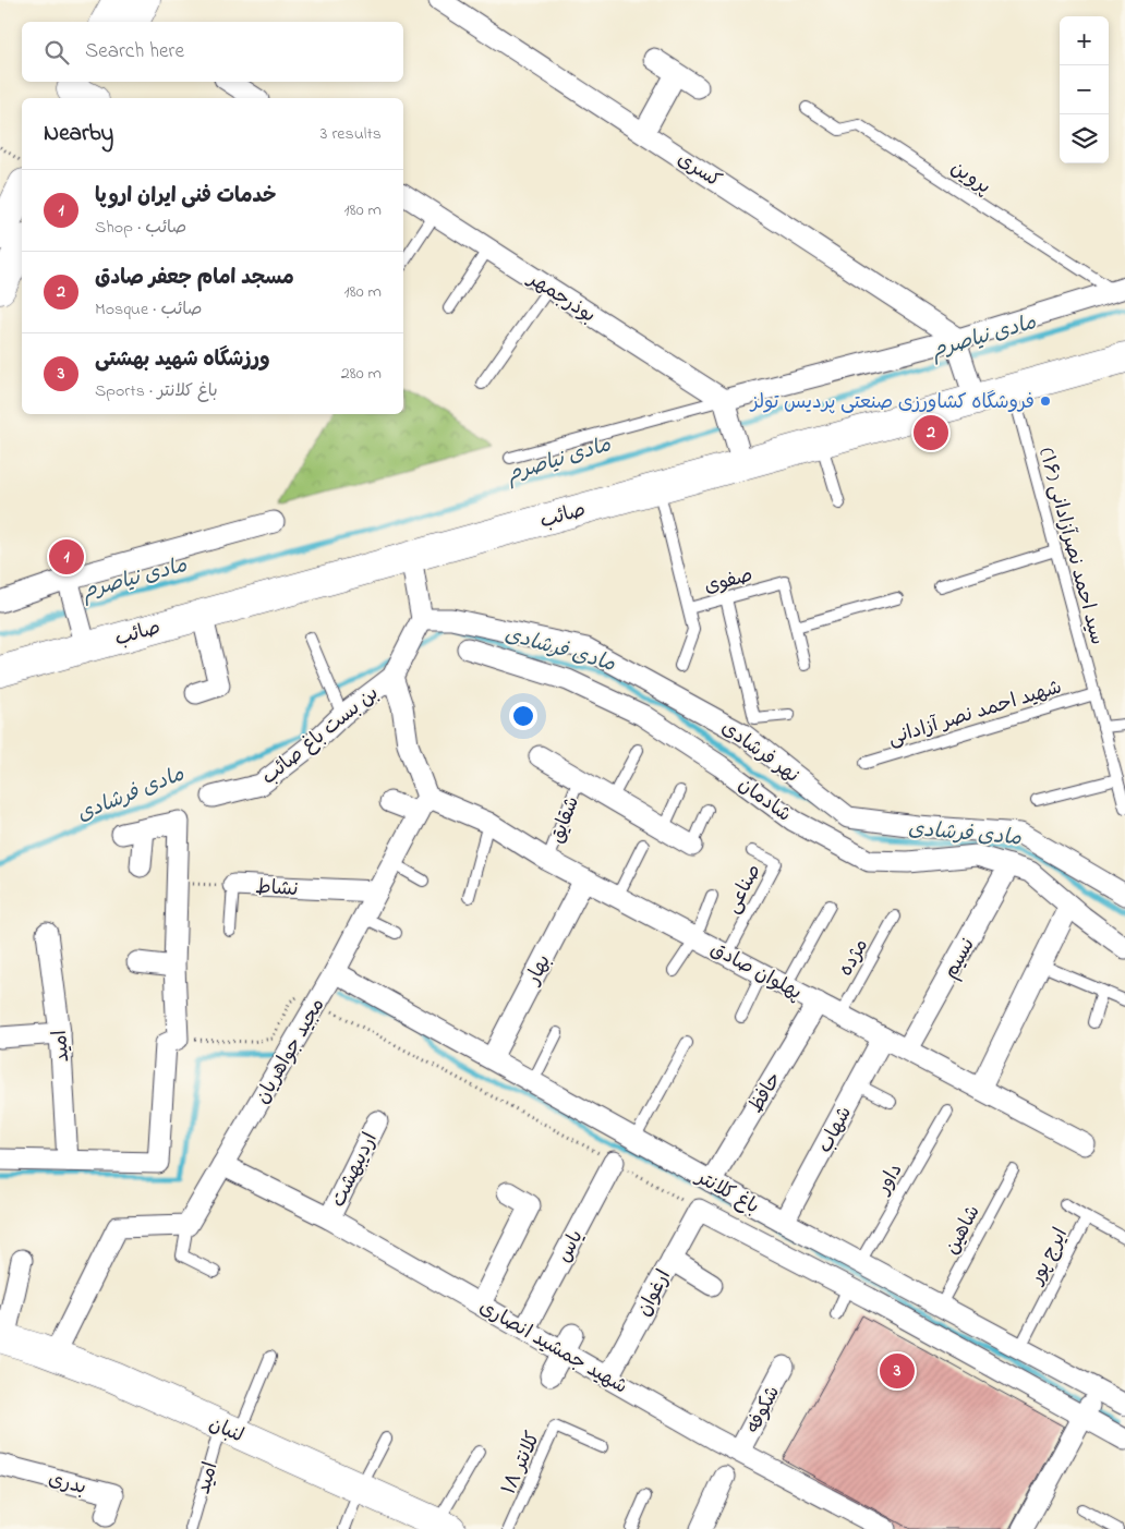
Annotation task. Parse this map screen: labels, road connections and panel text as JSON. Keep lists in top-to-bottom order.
{
  "streets": {
    "main road": ["صائب", "لنبان"],
    "street": [
      "کسری",
      "بوذرجمهر",
      "بن بست باغ صائب",
      "نهر فرشادی",
      "شادمان",
      "شقایق",
      "نشاط",
      "نسیم",
      "بهار",
      "پهلوان صادق",
      "امید",
      "مجید جواهریان",
      "حافظ",
      "شهاب",
      "اردیبهشت",
      "باغ کلانتر",
      "یاس",
      "ارغوان",
      "شهید جمشید انصاری",
      "شکوفه",
      "بدری"
    ],
    "lane": [
      "پروین",
      "سید احمد نصرآزادانی (۱۶)",
      "صفوی",
      "شهید احمد نصر آزادانی",
      "صناعی",
      "مژده",
      "داور",
      "شاهین",
      "ایرج پور",
      "کلانتر ۱۸"
    ]
  },
  "crossings": [
    ["صائب", "سید احمد نصرآزادانی (۱۶)"],
    ["صائب", "صفوی"],
    ["سید احمد نصرآزادانی (۱۶)", "شهید احمد نصر آزادانی"],
    ["شادمان", "نسیم"],
    ["شقایق", "پهلوان صادق"],
    ["نشاط", "مجید جواهریان"],
    ["صناعی", "پهلوان صادق"],
    ["مژده", "پهلوان صادق"],
    ["نسیم", "پهلوان صادق"],
    ["بهار", "پهلوان صادق"],
    ["بهار", "باغ کلانتر"],
    ["پهلوان صادق", "مجید جواهریان"],
    ["پهلوان صادق", "حافظ"],
    ["پهلوان صادق", "شهاب"],
    ["امید", "لنبان"],
    ["مجید جواهریان", "باغ کلانتر"],
    ["مجید جواهریان", "شهید جمشید انصاری"],
    ["حافظ", "باغ کلانتر"],
    ["شهاب", "باغ کلانتر"],
    ["اردیبهشت", "شهید جمشید انصاری"],
    ["داور", "باغ کلانتر"],
    ["باغ کلانتر", "شاهین"],
    ["باغ کلانتر", "ایرج پور"],
    ["باغ کلانتر", "ارغوان"],
    ["یاس", "شهید جمشید انصاری"],
    ["ارغوان", "شهید جمشید انصاری"],
    ["شهید جمشید انصاری", "شکوفه"]
  ],
  "water": ["مادی نیاصرم", "مادی فرشادی"],
  "places": ["فروشگاه کشاورزی صنعتی پردیس تولز"],
  "page": {
    "map_buttons": ["+", "−"],
    "search": "Search here",
    "heading": ["Nearby", "3 results"],
    "list": [
      {
        "mark": "1",
        "name": "خدمات فنی ایران اروپا",
        "note": "Shop · صائب",
        "value": "180 m"
      },
      {
        "mark": "2",
        "name": "مسجد امام جعفر صادق",
        "note": "Mosque · صائب",
        "value": "180 m"
      },
      {
        "mark": "3",
        "name": "ورزشگاه شهید بهشتی",
        "note": "Sports · باغ کلانتر",
        "value": "280 m"
      }
    ],
    "pins": ["2", "1", "3"]
  }
}
